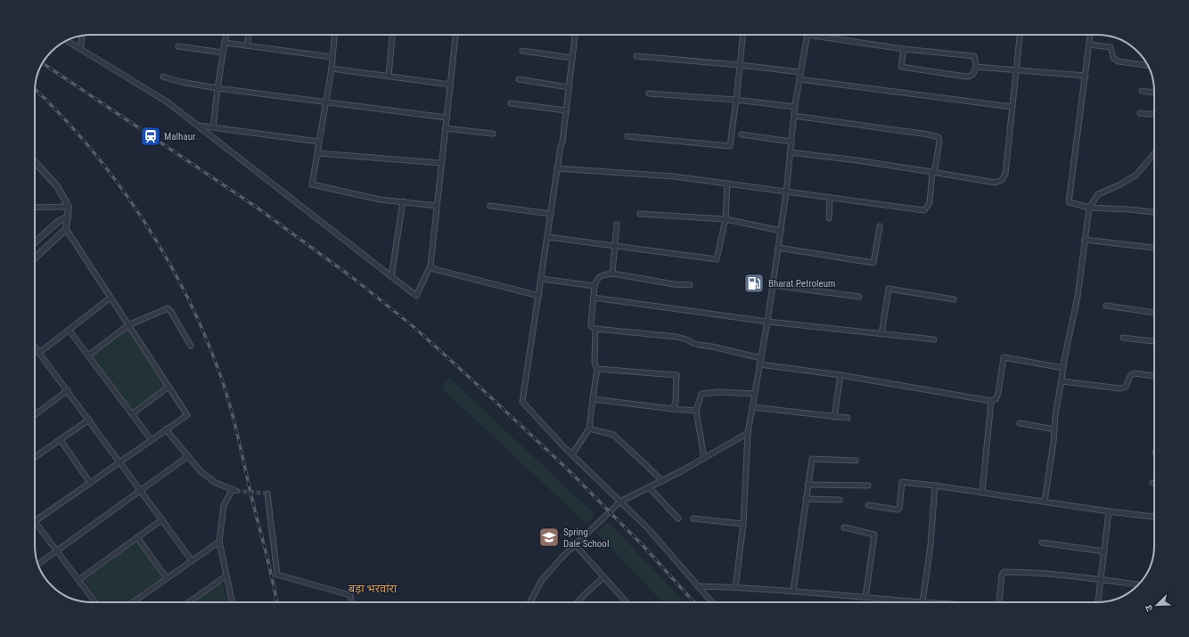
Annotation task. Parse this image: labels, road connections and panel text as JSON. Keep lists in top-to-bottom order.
{
  "districts": ["बड़ा भरवांरा"],
  "places": {
    "station": ["Malhaur"],
    "fuel station": ["Bharat Petroleum"],
    "school or university": ["Spring Dale School"]
  },
  "north": "bottom left"
}
